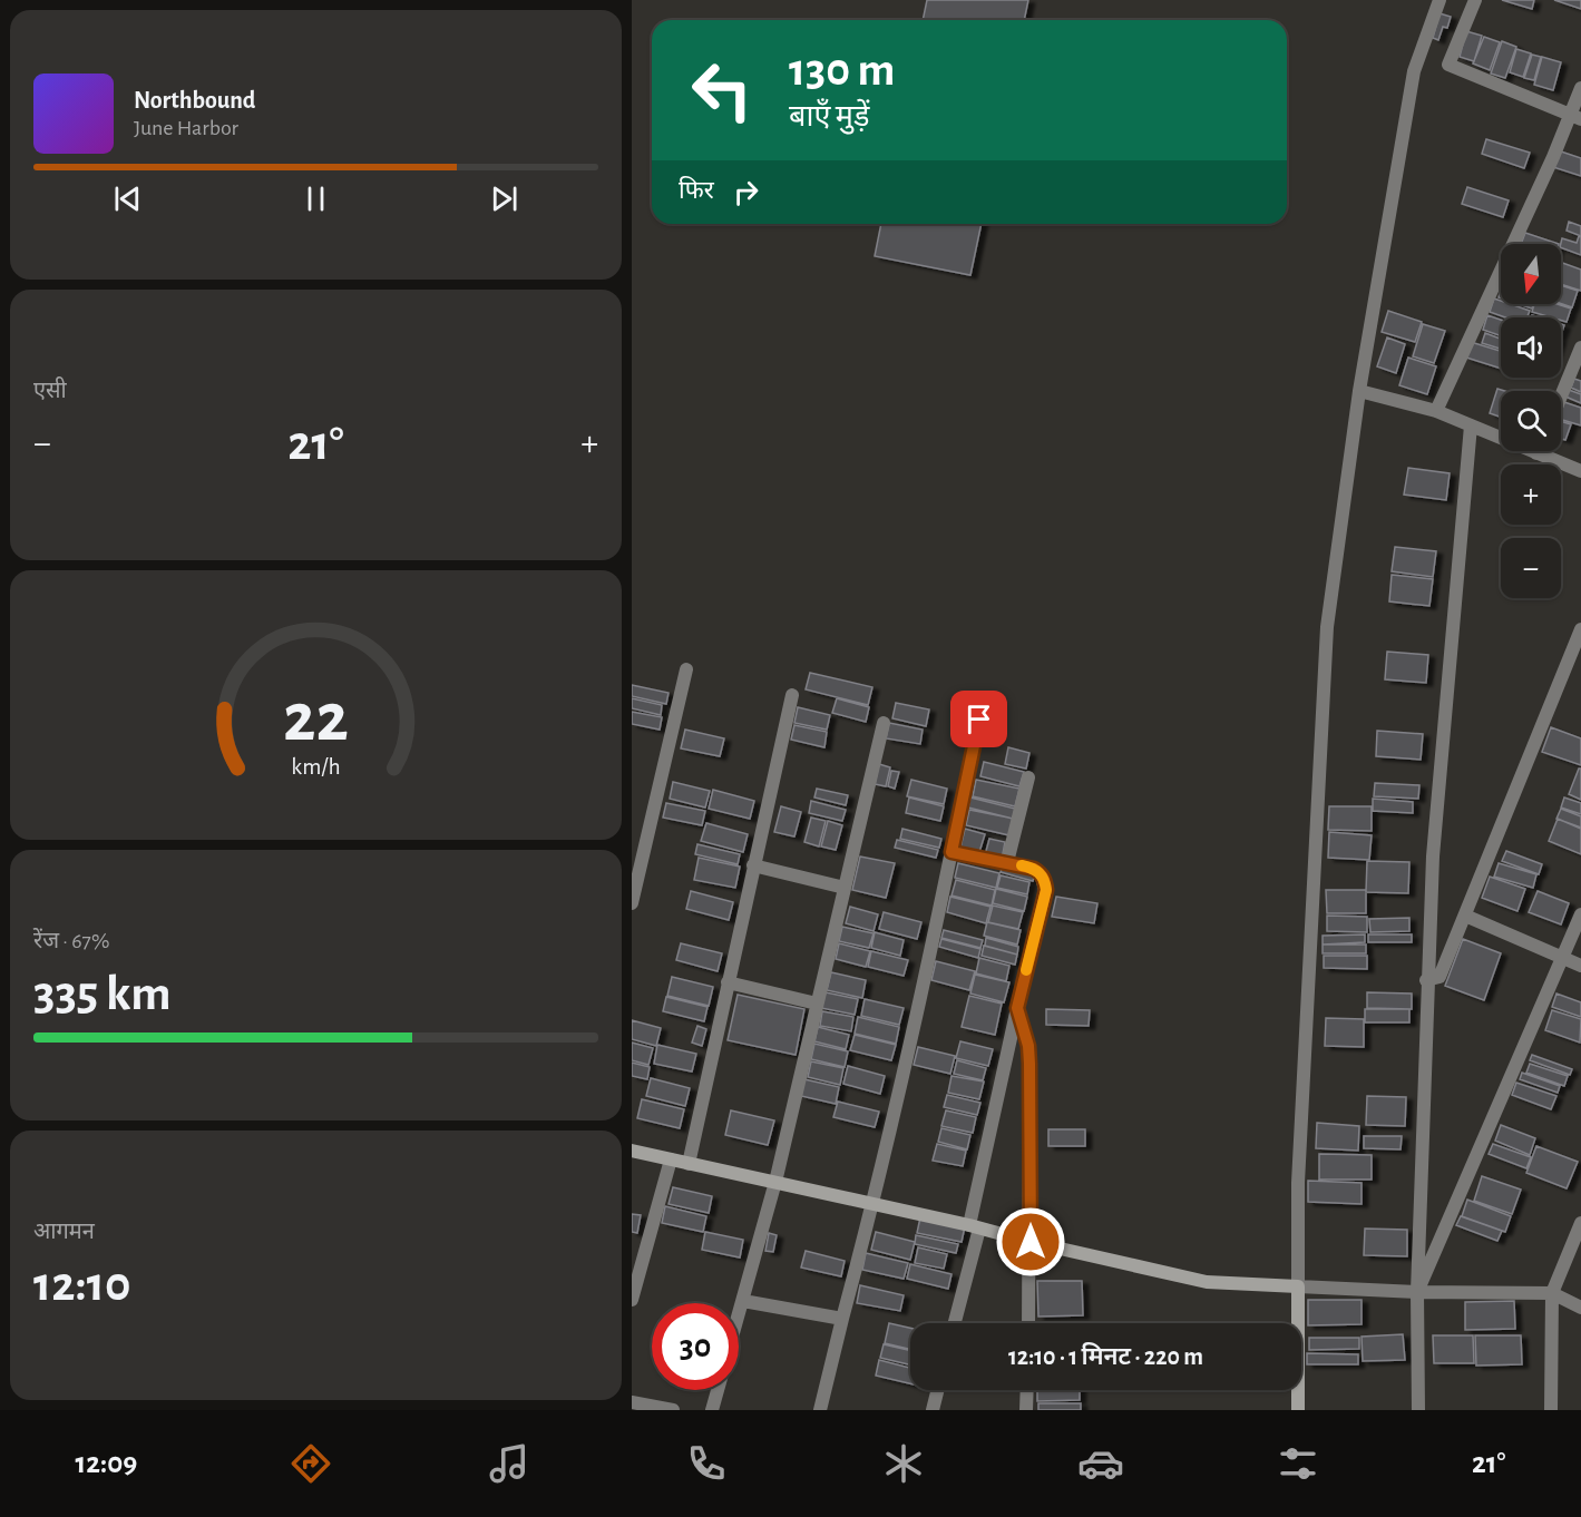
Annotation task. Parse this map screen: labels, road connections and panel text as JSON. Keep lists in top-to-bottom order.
{
  "north": "bottom",
  "page": {
    "turn": ["130 m", "बाएँ मुड़ें"],
    "song": ["Northbound", "June Harbor"],
    "then": "फिर",
    "map_buttons": ["+", "−"],
    "tile": [
      "एसी",
      ["रेंज · 67%", "335 km"],
      ["आगमन", "12:10"]
    ],
    "heat": ["−", "21°", "+"],
    "limit": "30",
    "trip": "12:10 · 1 मिनट · 220 m",
    "tabs": ["12:09", "21°"],
    "gauge": ["22", "km/h"]
  }
}
